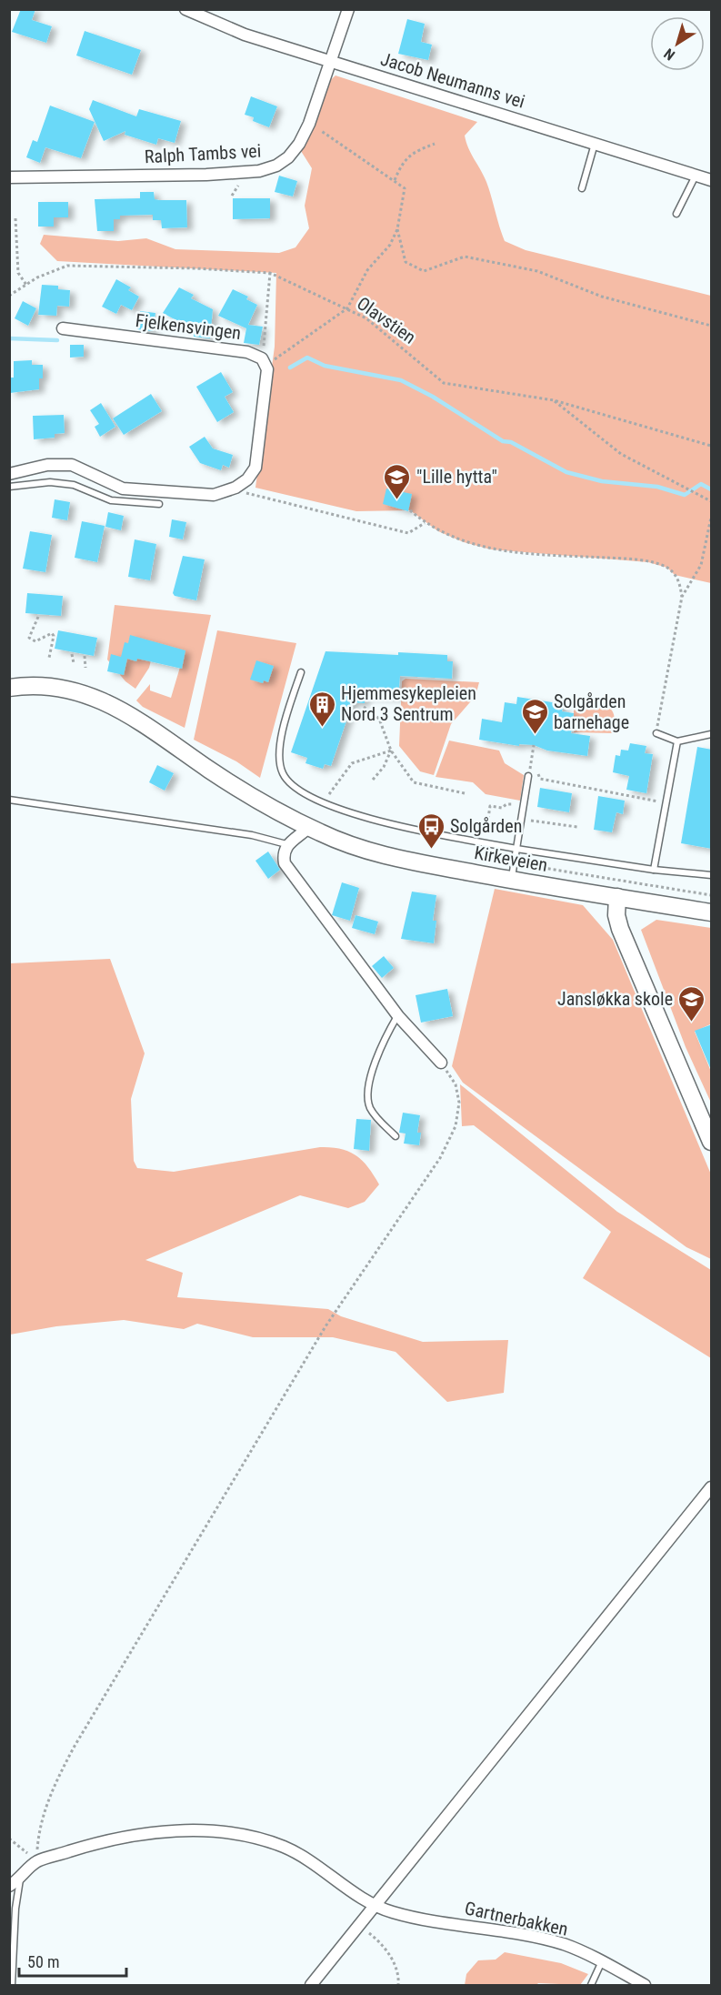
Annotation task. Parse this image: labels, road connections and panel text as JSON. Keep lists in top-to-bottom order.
{
  "streets": {
    "main road": ["Kirkeveien"],
    "street": [
      "Jacob Neumanns vei",
      "Ralph Tambs vei",
      "Fjelkensvingen",
      "Gartnerbakken"
    ],
    "path": ["Olavstien"]
  },
  "crossings": [
    ["Jacob Neumanns vei", "Ralph Tambs vei"]
  ],
  "places": {
    "school or university": ["\"Lille hytta\"", "Solgården barnehage", "Jansløkka skole"],
    "building": ["Hjemmesykepleien Nord 3 Sentrum"],
    "bus stop": ["Solgården"]
  },
  "scale_bar": "50 m",
  "north": "bottom left"
}
